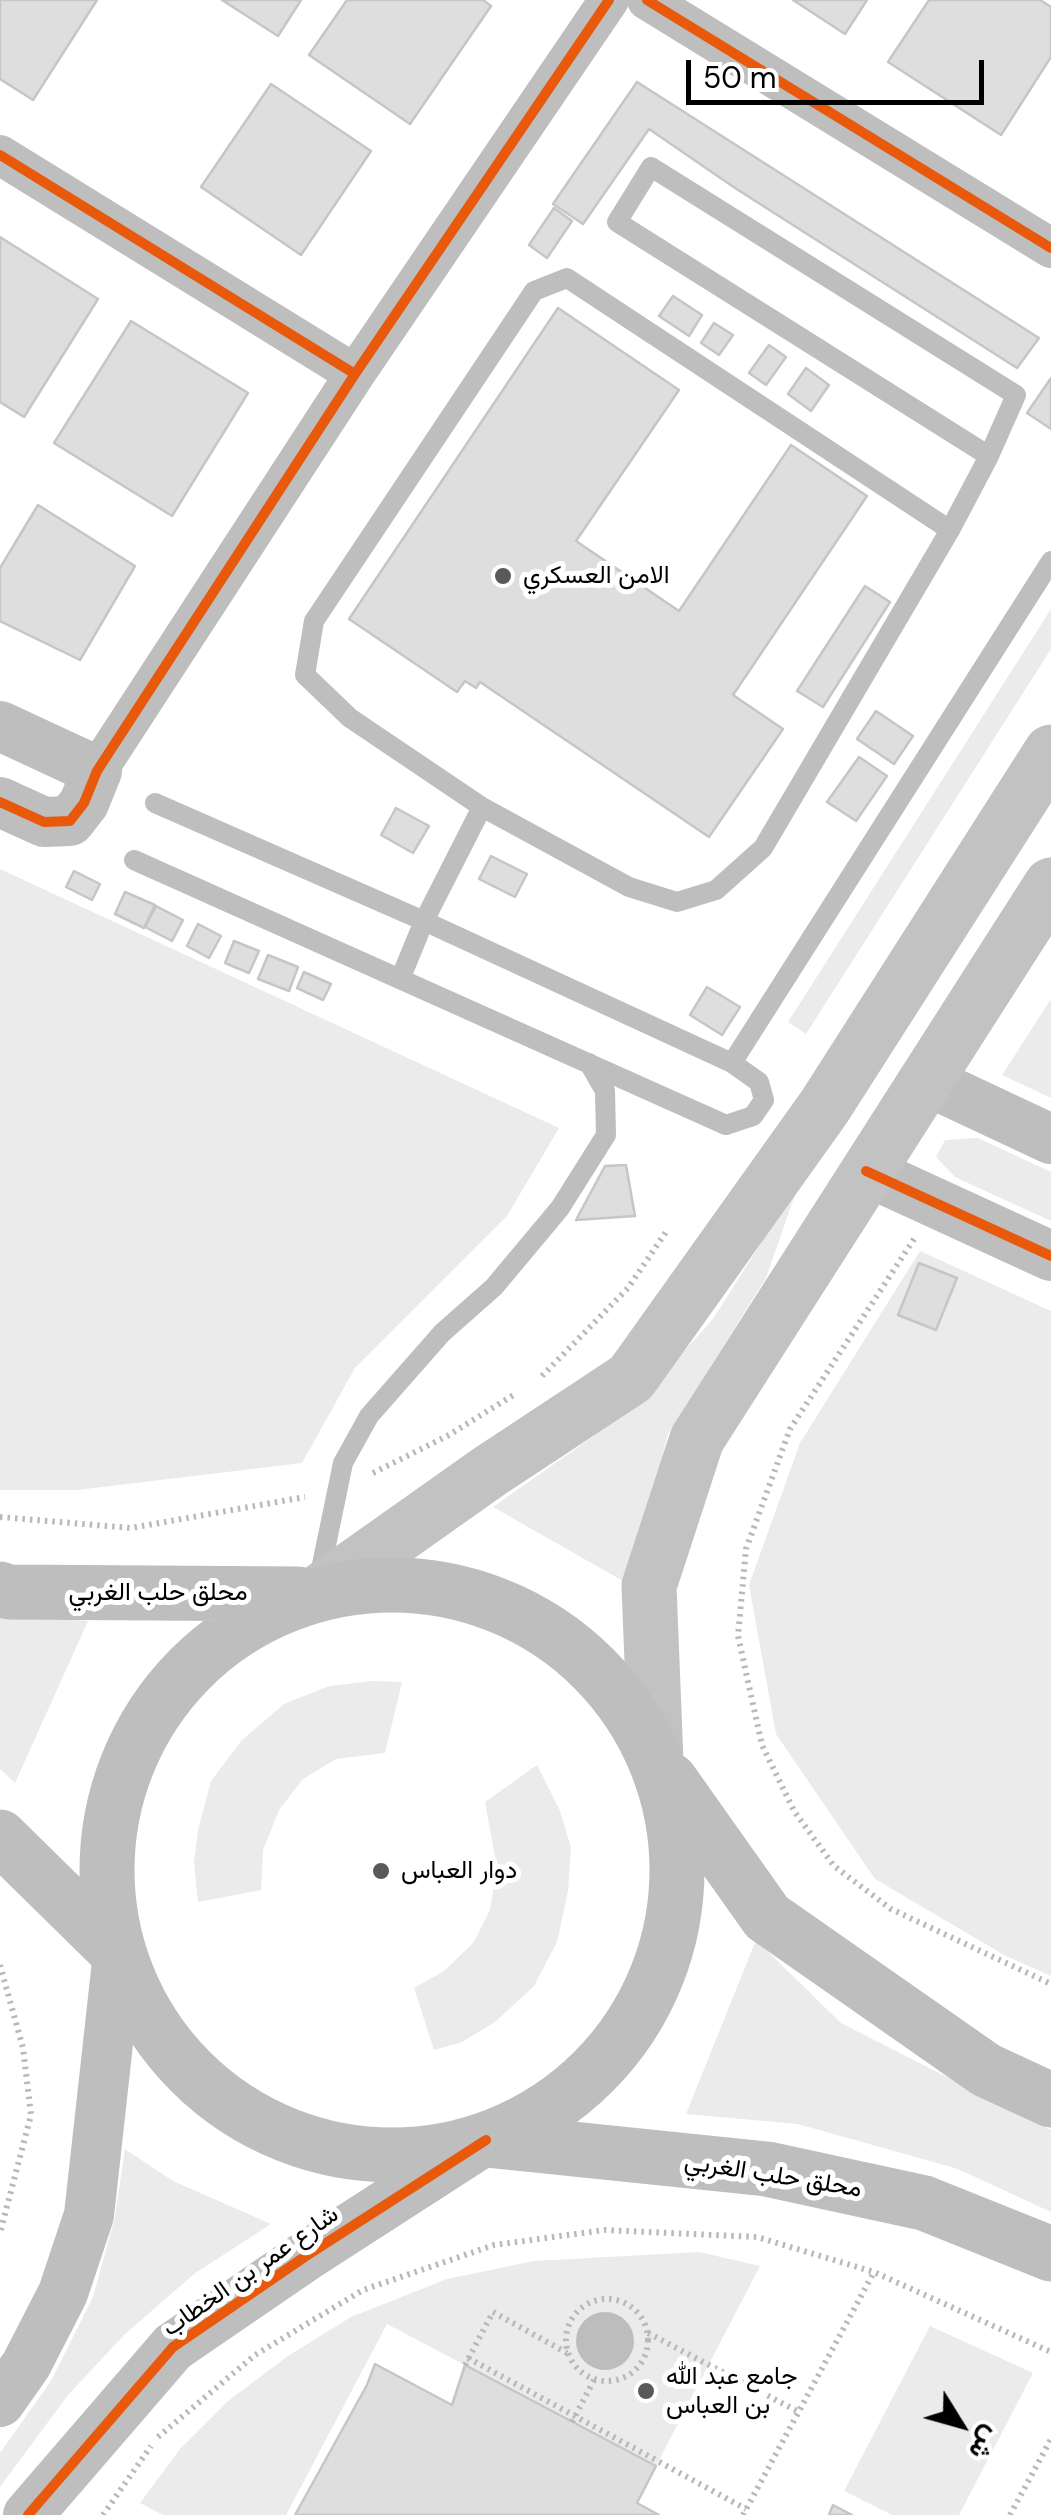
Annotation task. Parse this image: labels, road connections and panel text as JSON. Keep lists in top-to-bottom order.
{
  "streets": {
    "highway": ["محلق حلب الغربي"],
    "street": ["شارع عمر بن الخطاب"]
  },
  "crossings": [
    ["محلق حلب الغربي", "شارع عمر بن الخطاب"]
  ],
  "places": ["الامن العسكري", "دوار العباس", "جامع عبد الله بن العباس"],
  "scale_bar": "50 m",
  "north": "bottom right"
}
